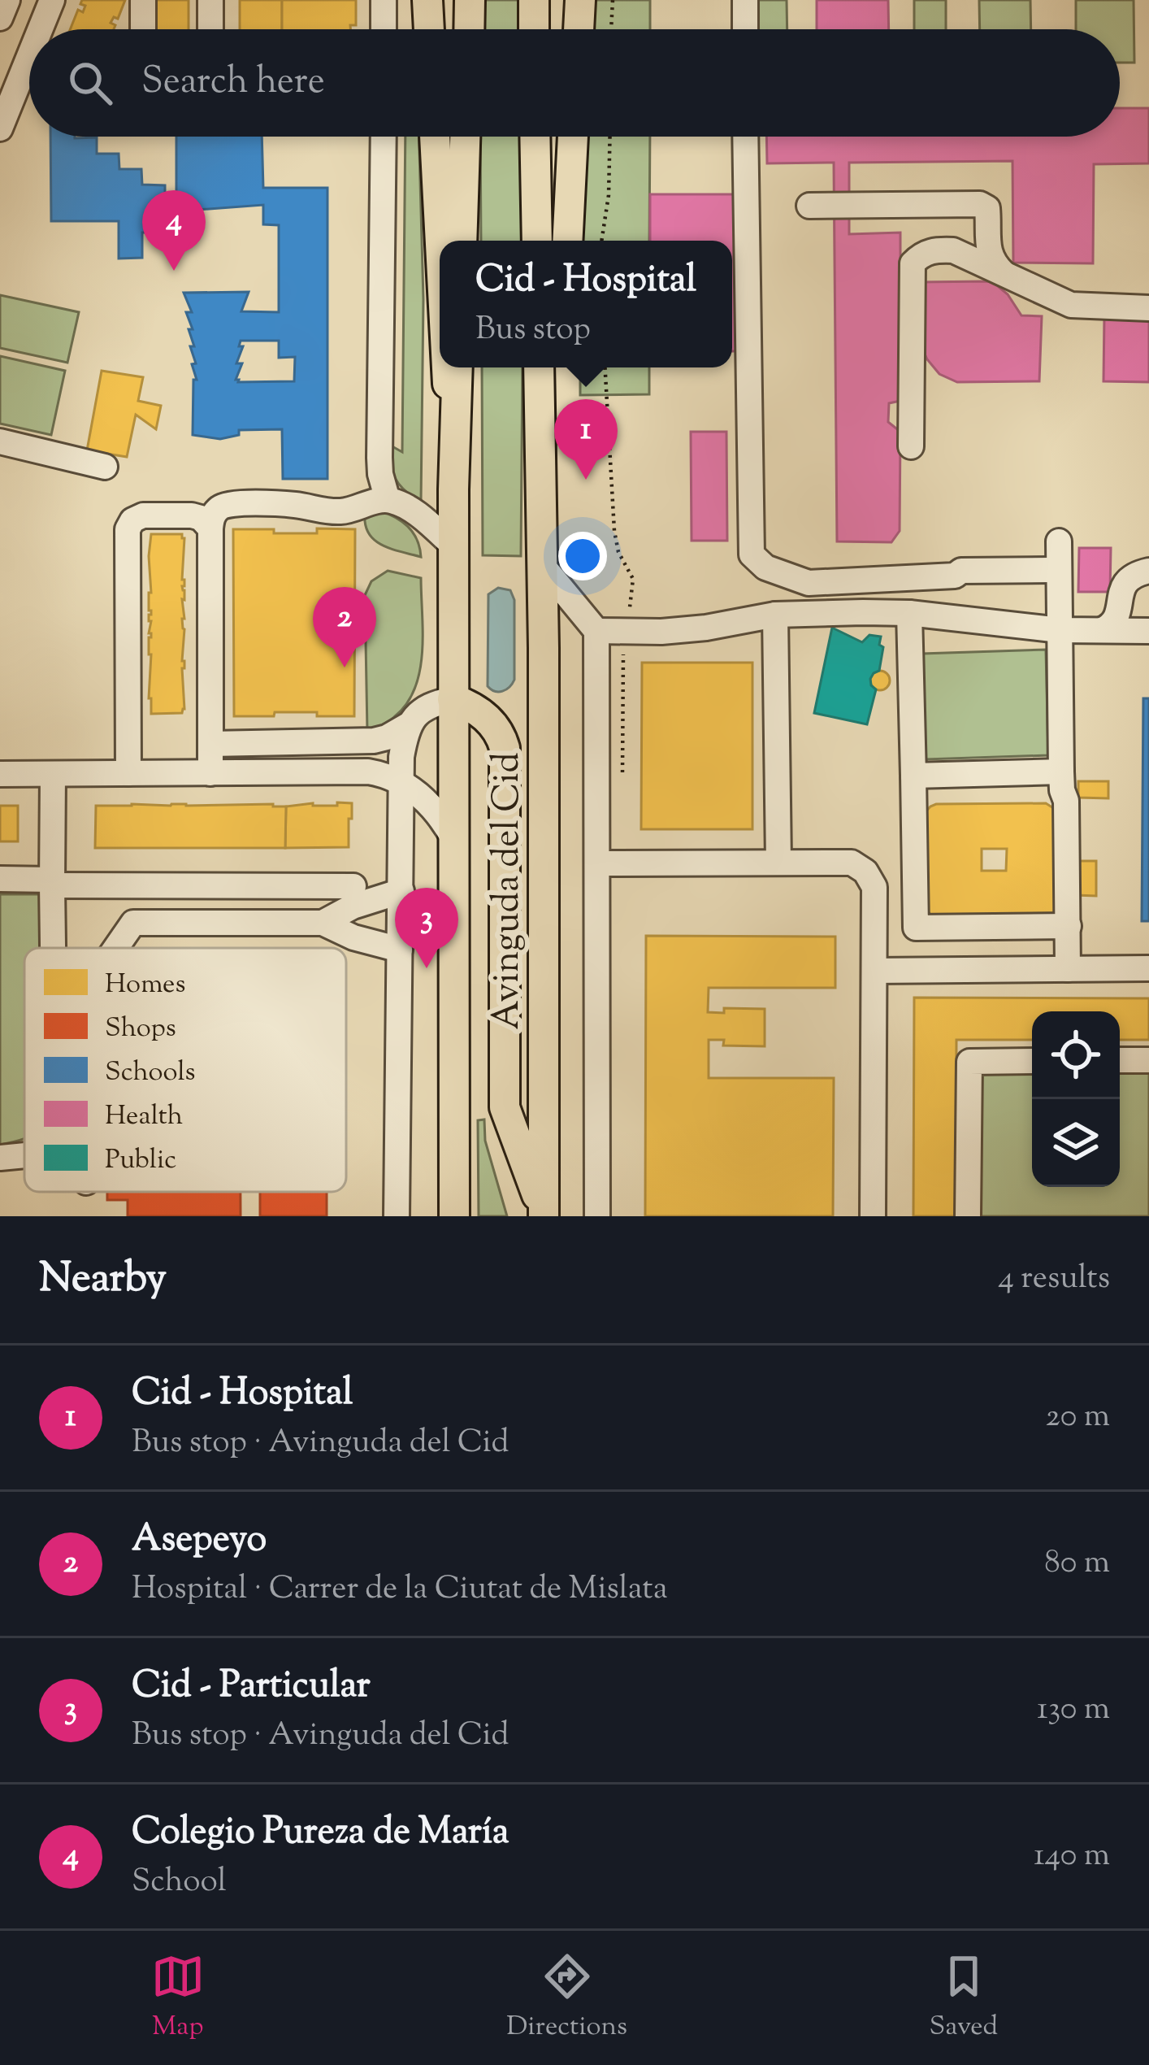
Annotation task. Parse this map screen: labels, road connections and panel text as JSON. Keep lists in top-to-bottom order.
{
  "streets": {
    "main road": ["Avinguda del Cid"]
  },
  "legend": [
    "Homes",
    "Shops",
    "Schools",
    "Health",
    "Public"
  ],
  "page": {
    "search": "Search here",
    "pins": [
      "4",
      "1",
      "2",
      "3"
    ],
    "popup": ["Cid - Hospital", "Bus stop"],
    "heading": ["Nearby", "4 results"],
    "list": [
      {
        "mark": "1",
        "name": "Cid - Hospital",
        "note": "Bus stop · Avinguda del Cid",
        "value": "20 m"
      },
      {
        "mark": "2",
        "name": "Asepeyo",
        "note": "Hospital · Carrer de la Ciutat de Mislata",
        "value": "80 m"
      },
      {
        "mark": "3",
        "name": "Cid - Particular",
        "note": "Bus stop · Avinguda del Cid",
        "value": "130 m"
      },
      {
        "mark": "4",
        "name": "Colegio Pureza de María",
        "note": "School",
        "value": "140 m"
      }
    ],
    "nav": ["Map", "Directions", "Saved"]
  }
}
